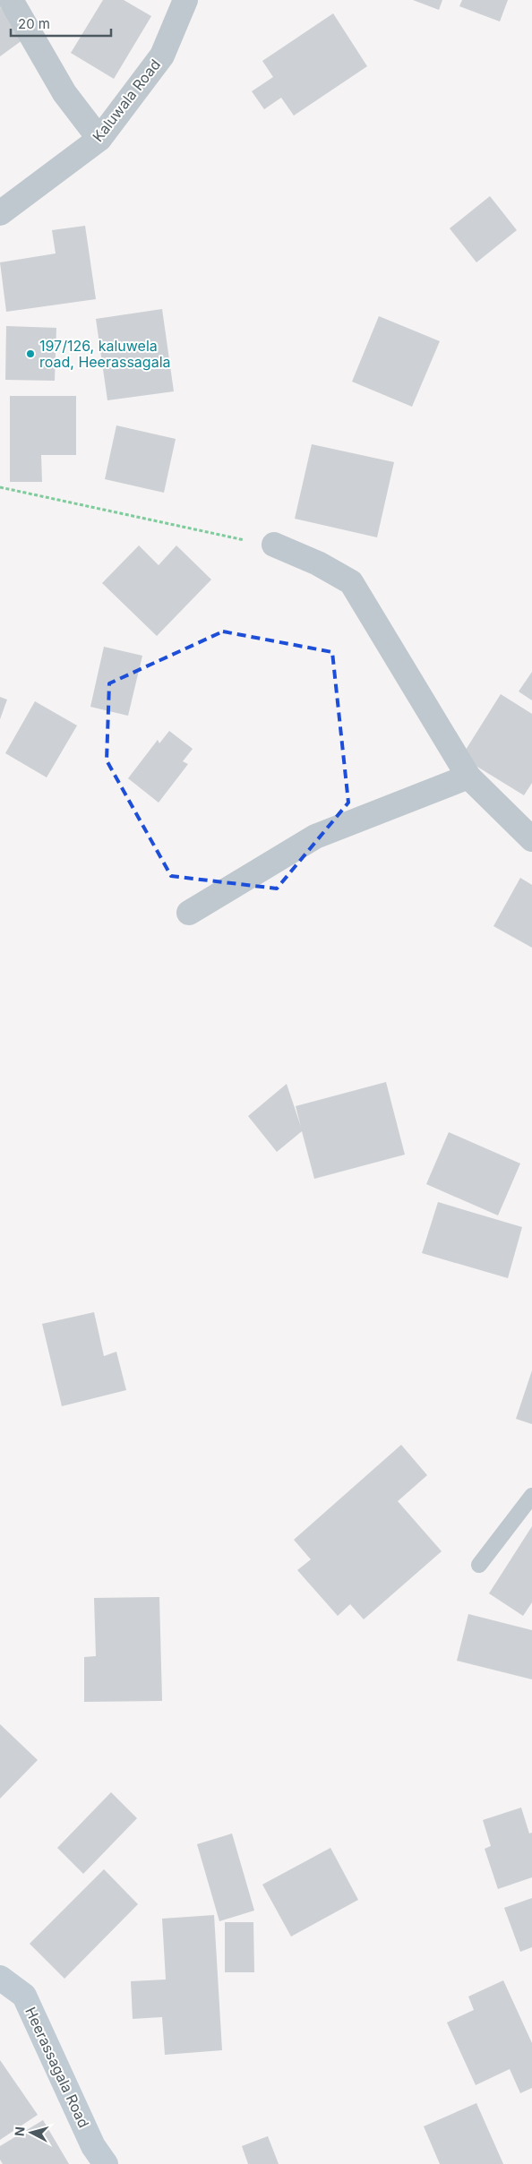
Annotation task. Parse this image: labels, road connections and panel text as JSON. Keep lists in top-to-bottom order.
{
  "streets": {
    "street": ["Kaluwala Road", "Heerassagala Road"]
  },
  "places": ["197/126, kaluwela road, Heerassagala"],
  "scale_bar": "20 m",
  "north": "left"
}
